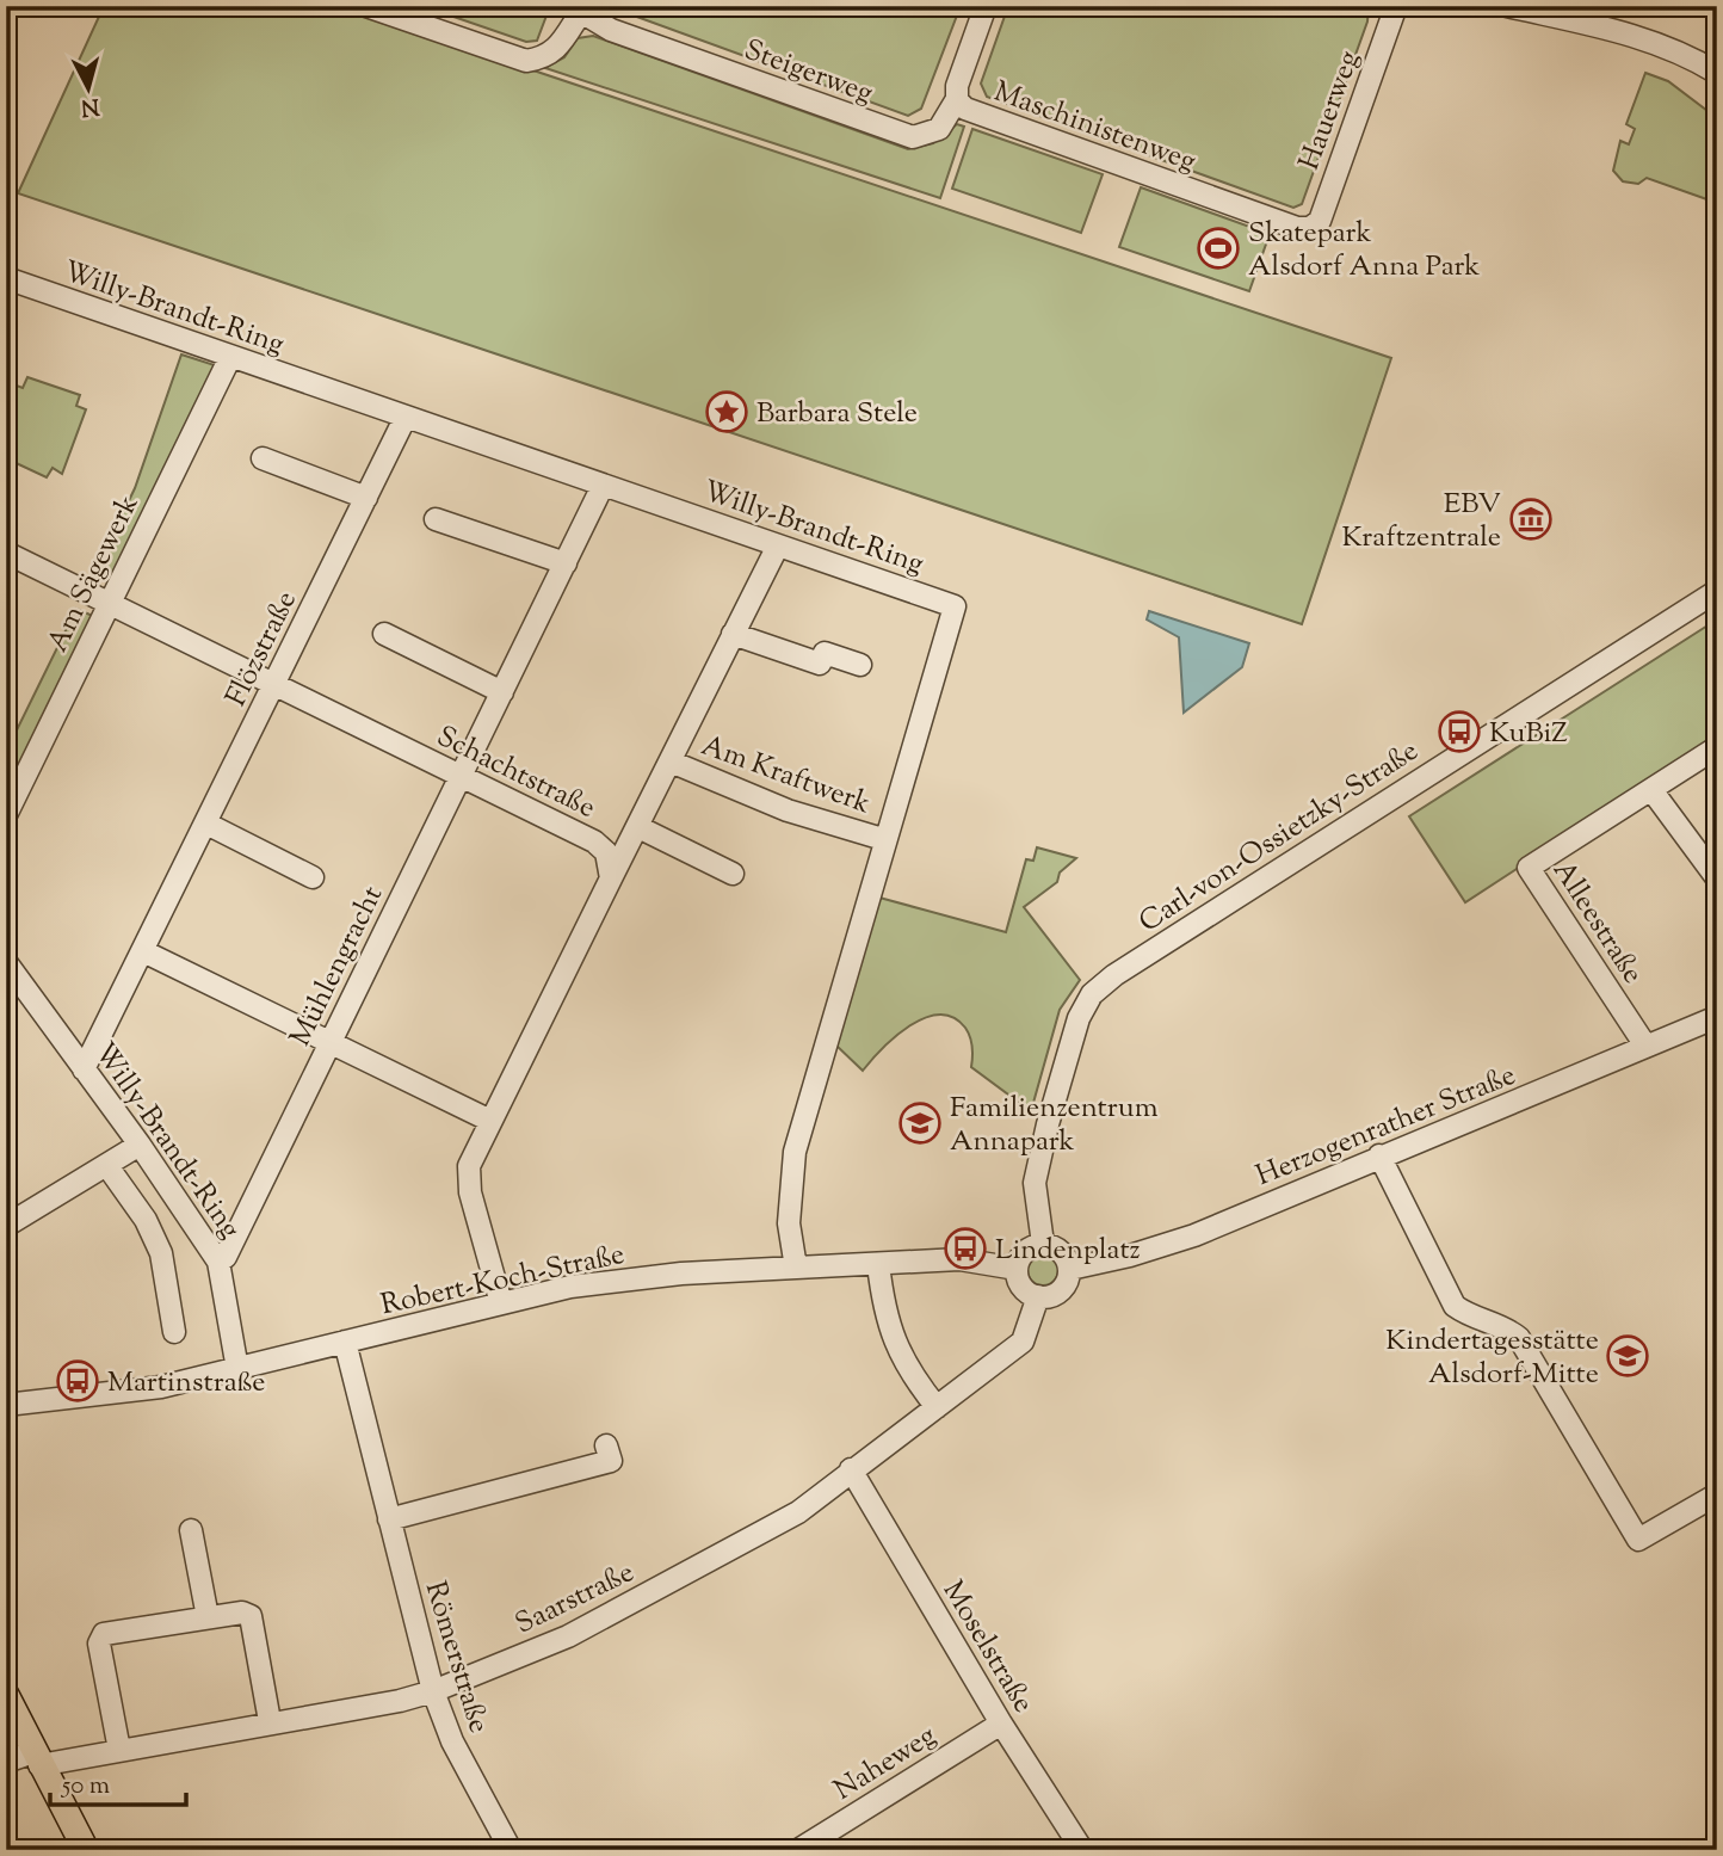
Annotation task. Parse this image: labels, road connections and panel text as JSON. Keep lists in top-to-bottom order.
{
  "streets": {
    "street": [
      "Steigerweg",
      "Hauerweg",
      "Maschinistenweg",
      "Willy-Brandt-Ring",
      "Am Sägewerk",
      "Flözstraße",
      "Schachtstraße",
      "Am Kraftwerk",
      "Carl-von-Ossietzky-Straße",
      "Alleestraße",
      "Mühlengracht",
      "Herzogenrather Straße",
      "Robert-Koch-Straße",
      "Saarstraße",
      "Moselstraße",
      "Römerstraße",
      "Naheweg"
    ]
  },
  "crossings": [
    ["Steigerweg", "Maschinistenweg"],
    ["Hauerweg", "Maschinistenweg"],
    ["Willy-Brandt-Ring", "Am Sägewerk"],
    ["Willy-Brandt-Ring", "Flözstraße"],
    ["Willy-Brandt-Ring", "Am Kraftwerk"],
    ["Willy-Brandt-Ring", "Mühlengracht"],
    ["Willy-Brandt-Ring", "Robert-Koch-Straße"],
    ["Am Sägewerk", "Schachtstraße"],
    ["Flözstraße", "Schachtstraße"],
    ["Schachtstraße", "Am Kraftwerk"],
    ["Schachtstraße", "Mühlengracht"],
    ["Carl-von-Ossietzky-Straße", "Herzogenrather Straße"],
    ["Carl-von-Ossietzky-Straße", "Robert-Koch-Straße"],
    ["Carl-von-Ossietzky-Straße", "Saarstraße"],
    ["Alleestraße", "Herzogenrather Straße"],
    ["Herzogenrather Straße", "Robert-Koch-Straße"],
    ["Herzogenrather Straße", "Saarstraße"],
    ["Robert-Koch-Straße", "Saarstraße"],
    ["Robert-Koch-Straße", "Römerstraße"],
    ["Saarstraße", "Moselstraße"],
    ["Saarstraße", "Römerstraße"],
    ["Moselstraße", "Naheweg"]
  ],
  "places": {
    "sports": ["Skatepark Alsdorf Anna Park"],
    "place": ["Barbara Stele"],
    "museum": ["EBV Kraftzentrale"],
    "bus stop": ["KuBiZ", "Lindenplatz", "Martinstraße"],
    "school or university": ["Familienzentrum Annapark", "Kindertagesstätte Alsdorf-Mitte"]
  },
  "scale_bar": "50 m",
  "north": "bottom"
}
